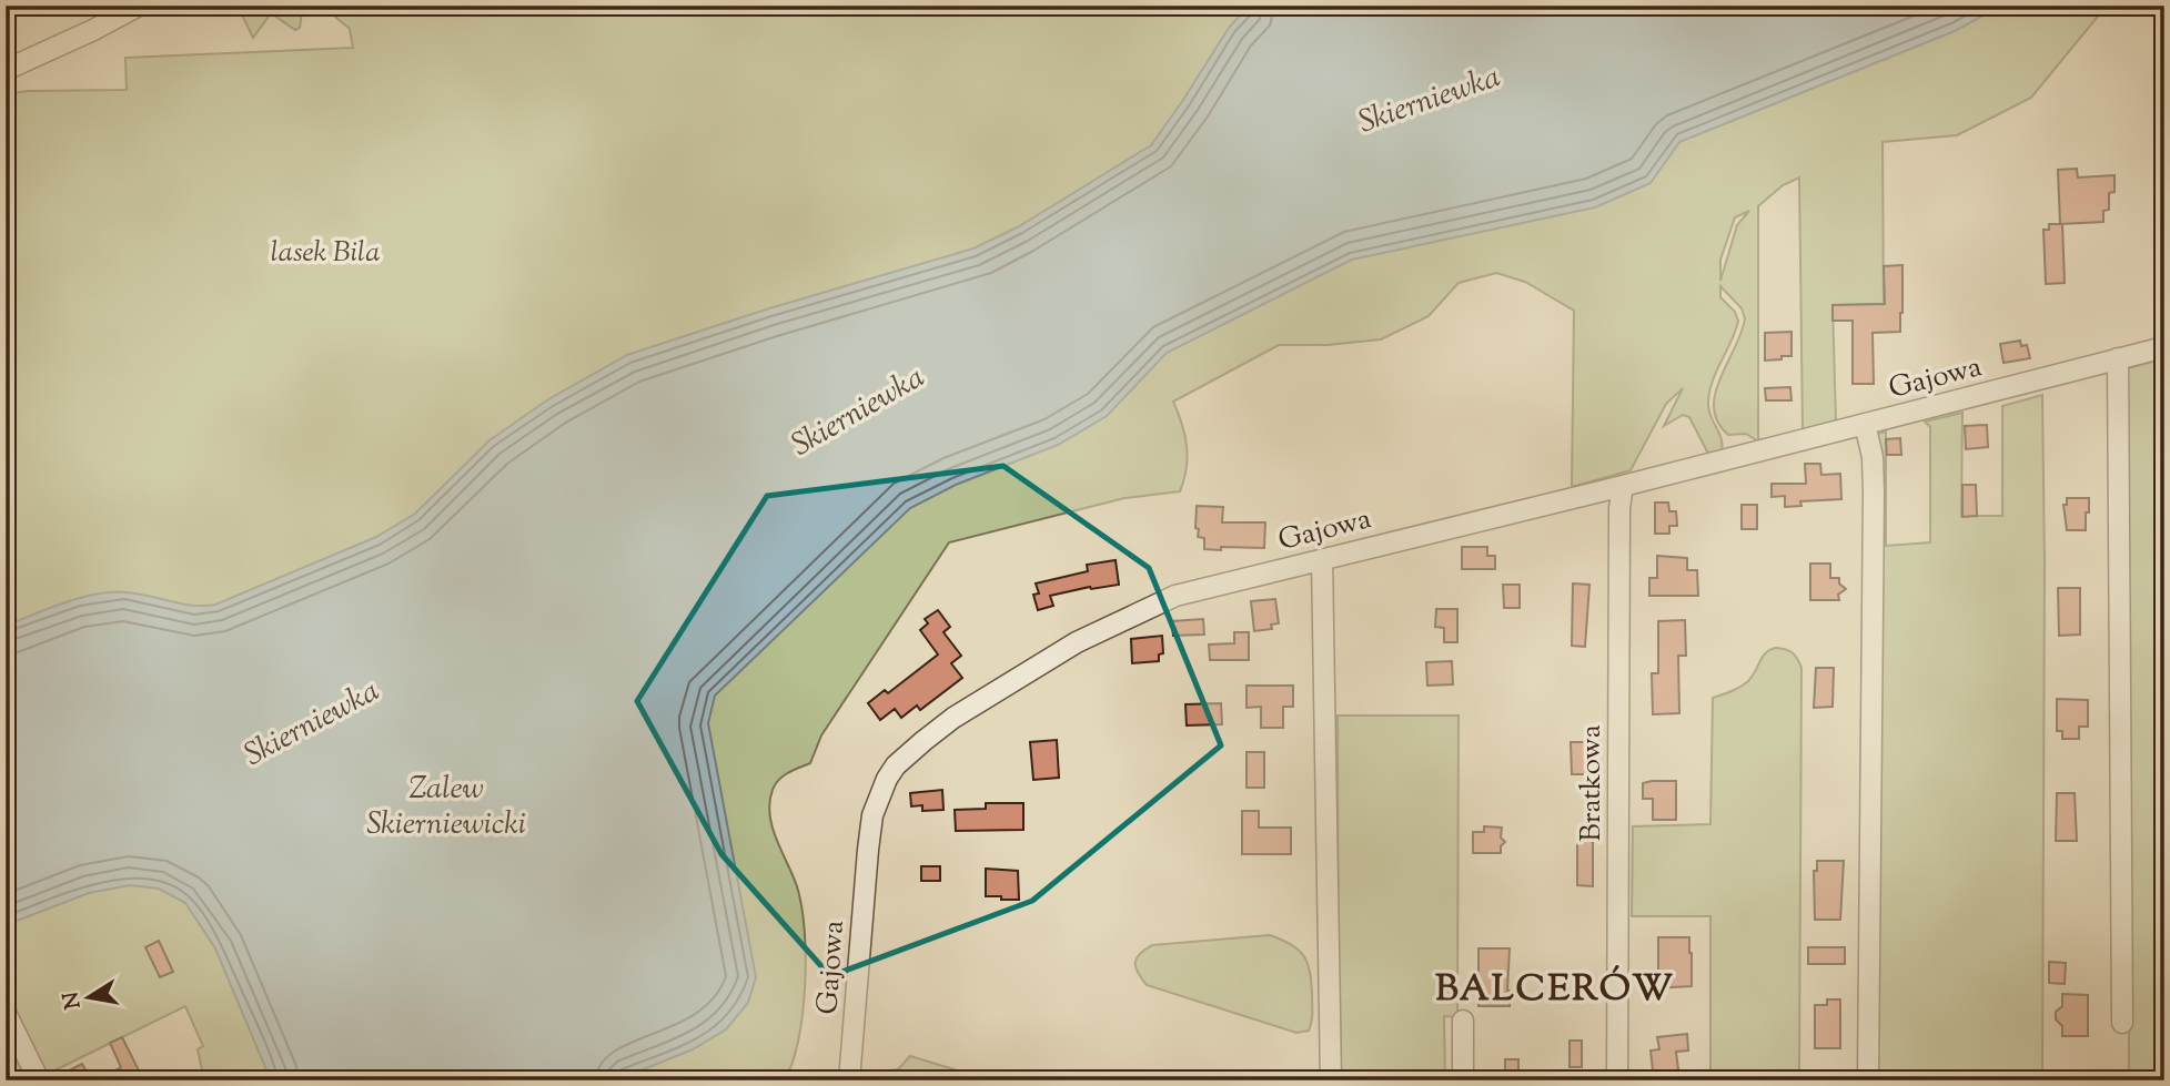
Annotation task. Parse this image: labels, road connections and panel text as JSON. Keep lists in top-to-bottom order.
{
  "streets": {
    "street": ["Gajowa", "Bratkowa"]
  },
  "crossings": [
    ["Gajowa", "Bratkowa"]
  ],
  "districts": ["BALCERÓW"],
  "water": ["Skierniewka", "Zalew Skierniewicki"],
  "parks": ["lasek Bila"],
  "north": "left"
}
